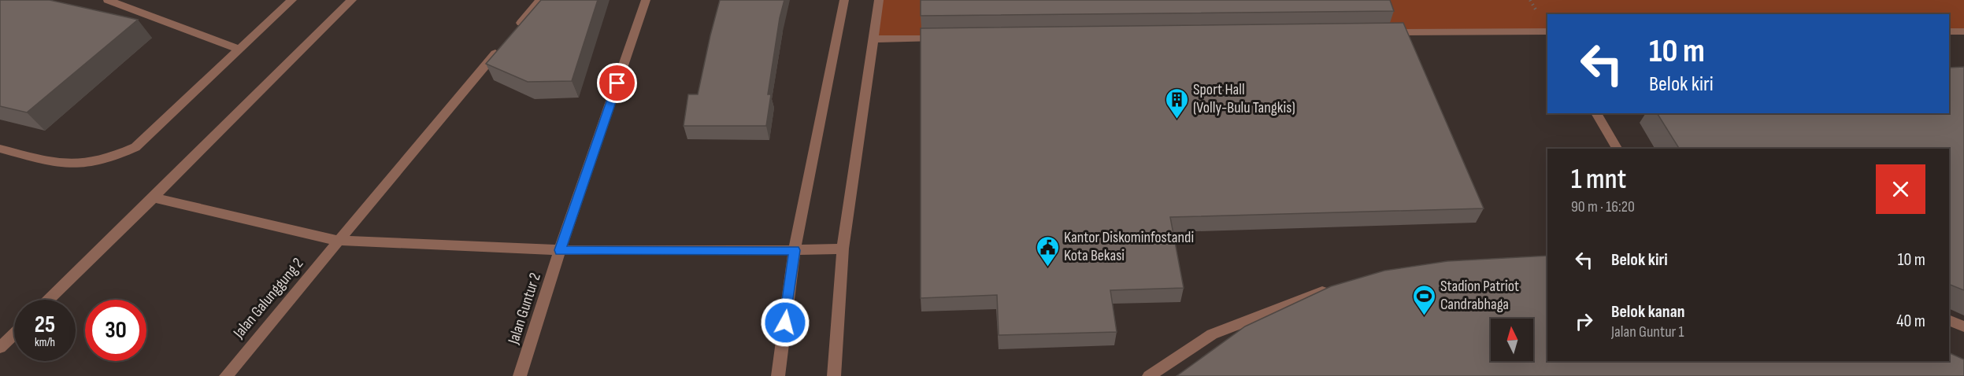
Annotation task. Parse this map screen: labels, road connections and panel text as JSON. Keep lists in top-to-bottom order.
{
  "streets": {
    "street": ["Jalan Galunggung 2", "Jalan Guntur 2"]
  },
  "places": {
    "building": ["Sport Hall (Volly-Bulu Tangkis)"],
    "public building": ["Kantor Diskominfostandi Kota Bekasi"],
    "sports": ["Stadion Patriot Candrabhaga"]
  },
  "north": "top",
  "page": {
    "turn": ["10 m", "Belok kiri"],
    "heading": ["1 mnt", "90 m · 16:20"],
    "list": [
      {
        "name": "Belok kiri",
        "value": "10 m"
      },
      {
        "name": "Belok kanan",
        "note": "Jalan Guntur 1",
        "value": "40 m"
      }
    ],
    "speed": "25 km/h",
    "limit": "30"
  }
}
